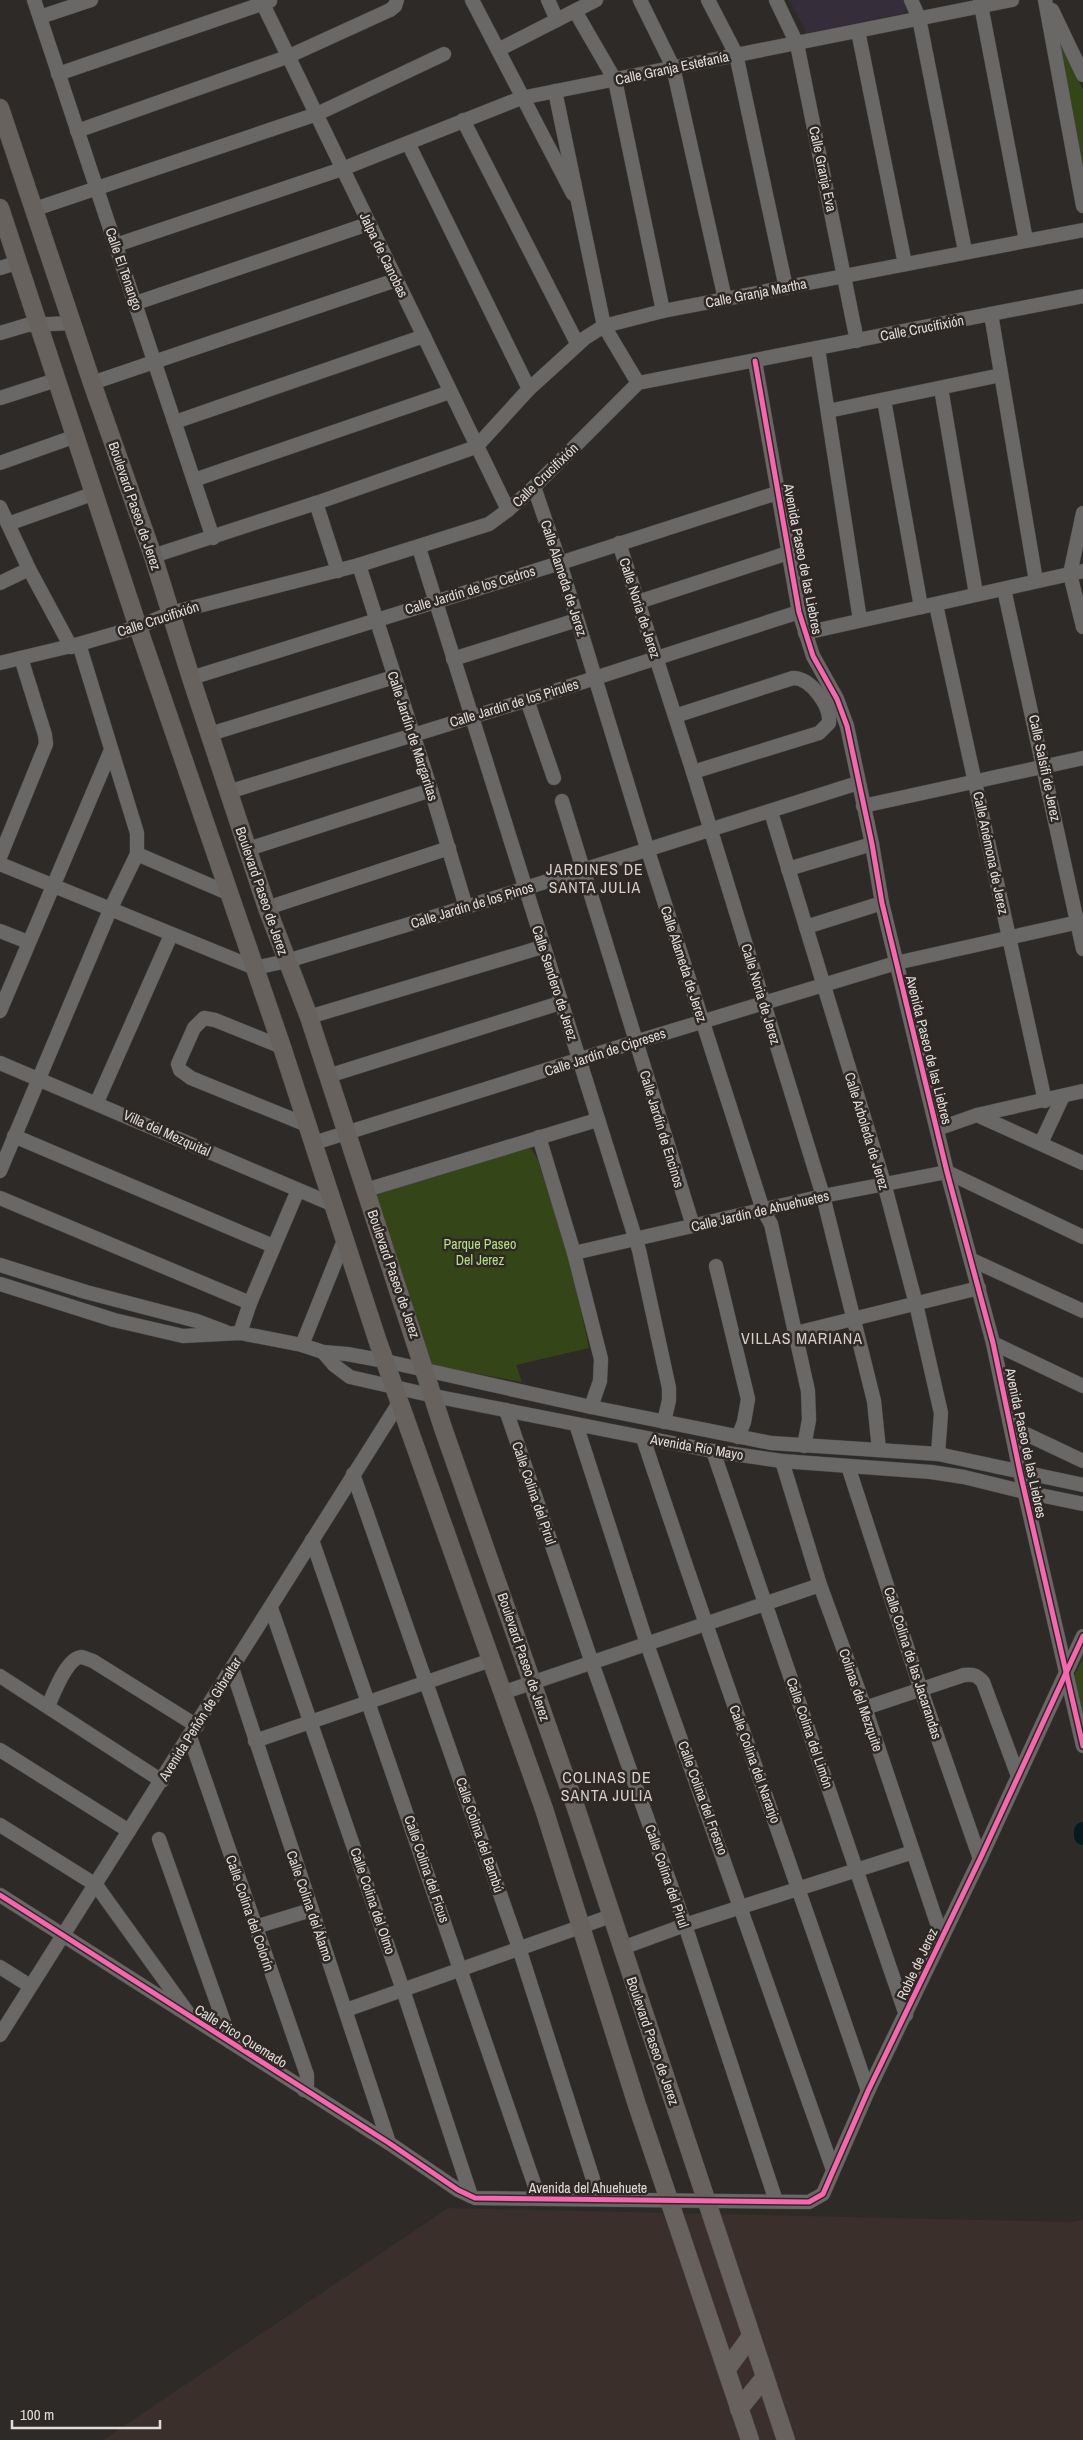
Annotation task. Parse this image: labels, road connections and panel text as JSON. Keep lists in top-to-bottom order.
{
  "streets": {
    "main road": ["Boulevard Paseo de Jerez"],
    "street": [
      "Calle Granja Estefanía",
      "Calle Granja Eva",
      "Jalpa de Canobas",
      "Calle El Tenango",
      "Calle Granja Martha",
      "Calle Crucifixión",
      "Avenida Paseo de las Liebres",
      "Calle Alameda de Jerez",
      "Calle Jardín de los Cedros",
      "Calle Noria de Jerez",
      "Calle Jardín de los Pirules",
      "Calle Jardín de Margaritas",
      "Calle Salsifi de Jerez",
      "Calle Anémona de Jerez",
      "Calle Jardín de los Pinos",
      "Calle Sendero de Jerez",
      "Calle Jardín de Cipreses",
      "Calle Jardín de Encinos",
      "Calle Arboleda de Jerez",
      "Villa del Mezquital",
      "Calle Jardín de Ahuehuetes",
      "Avenida Río Mayo",
      "Calle Colina del Pirul",
      "Calle Colina de las Jacarandas",
      "Colinas del Mezquite",
      "Avenida Peñón de Gibraltar",
      "Calle Colina del Limón",
      "Calle Colina del Naranjo",
      "Calle Colina del Fresno",
      "Calle Colina del Bambú",
      "Calle Colina del Ficus",
      "Calle Colina del Olmo",
      "Calle Colina del Álamo",
      "Calle Colina del Colorín",
      "Roble de Jerez",
      "Calle Pico Quemado",
      "Avenida del Ahuehuete"
    ]
  },
  "crossings": [
    ["Calle Granja Estefanía", "Calle Granja Eva"],
    ["Calle Granja Estefanía", "Jalpa de Canobas"],
    ["Calle Granja Estefanía", "Calle El Tenango"],
    ["Calle Granja Eva", "Calle Granja Martha"],
    ["Calle Granja Eva", "Calle Crucifixión"],
    ["Jalpa de Canobas", "Calle Granja Martha"],
    ["Jalpa de Canobas", "Calle Crucifixión"],
    ["Calle Crucifixión", "Boulevard Paseo de Jerez"],
    ["Calle Crucifixión", "Avenida Paseo de las Liebres"],
    ["Calle Crucifixión", "Calle Alameda de Jerez"],
    ["Calle Crucifixión", "Calle Jardín de Margaritas"],
    ["Calle Crucifixión", "Calle Sendero de Jerez"],
    ["Boulevard Paseo de Jerez", "Calle Jardín de los Cedros"],
    ["Boulevard Paseo de Jerez", "Calle Jardín de los Pirules"],
    ["Boulevard Paseo de Jerez", "Calle Jardín de los Pinos"],
    ["Boulevard Paseo de Jerez", "Calle Jardín de Cipreses"],
    ["Boulevard Paseo de Jerez", "Avenida Río Mayo"],
    ["Boulevard Paseo de Jerez", "Roble de Jerez"],
    ["Boulevard Paseo de Jerez", "Avenida del Ahuehuete"],
    ["Avenida Paseo de las Liebres", "Calle Jardín de los Cedros"],
    ["Avenida Paseo de las Liebres", "Calle Jardín de los Pirules"],
    ["Avenida Paseo de las Liebres", "Calle Jardín de los Pinos"],
    ["Avenida Paseo de las Liebres", "Calle Jardín de Cipreses"],
    ["Avenida Paseo de las Liebres", "Calle Jardín de Ahuehuetes"],
    ["Avenida Paseo de las Liebres", "Avenida Río Mayo"],
    ["Avenida Paseo de las Liebres", "Roble de Jerez"],
    ["Calle Alameda de Jerez", "Calle Jardín de los Cedros"],
    ["Calle Alameda de Jerez", "Calle Jardín de los Pirules"],
    ["Calle Alameda de Jerez", "Calle Jardín de los Pinos"],
    ["Calle Alameda de Jerez", "Calle Jardín de Cipreses"],
    ["Calle Alameda de Jerez", "Calle Jardín de Ahuehuetes"],
    ["Calle Alameda de Jerez", "Avenida Río Mayo"],
    ["Calle Jardín de los Cedros", "Calle Noria de Jerez"],
    ["Calle Jardín de los Cedros", "Calle Jardín de Margaritas"],
    ["Calle Jardín de los Cedros", "Calle Sendero de Jerez"],
    ["Calle Noria de Jerez", "Calle Jardín de los Pirules"],
    ["Calle Noria de Jerez", "Calle Jardín de los Pinos"],
    ["Calle Noria de Jerez", "Calle Jardín de Cipreses"],
    ["Calle Noria de Jerez", "Calle Jardín de Ahuehuetes"],
    ["Calle Noria de Jerez", "Avenida Río Mayo"],
    ["Calle Jardín de los Pirules", "Calle Jardín de Margaritas"],
    ["Calle Jardín de los Pirules", "Calle Sendero de Jerez"],
    ["Calle Jardín de Margaritas", "Calle Jardín de los Pinos"],
    ["Calle Salsifi de Jerez", "Calle Jardín de Cipreses"],
    ["Calle Anémona de Jerez", "Calle Jardín de Cipreses"],
    ["Calle Jardín de los Pinos", "Calle Sendero de Jerez"],
    ["Calle Jardín de los Pinos", "Calle Jardín de Encinos"],
    ["Calle Jardín de los Pinos", "Calle Arboleda de Jerez"],
    ["Calle Sendero de Jerez", "Calle Jardín de Cipreses"],
    ["Calle Sendero de Jerez", "Calle Jardín de Ahuehuetes"],
    ["Calle Sendero de Jerez", "Avenida Río Mayo"],
    ["Calle Jardín de Cipreses", "Calle Jardín de Encinos"],
    ["Calle Jardín de Cipreses", "Calle Arboleda de Jerez"],
    ["Calle Jardín de Encinos", "Calle Jardín de Ahuehuetes"],
    ["Calle Arboleda de Jerez", "Calle Jardín de Ahuehuetes"],
    ["Calle Arboleda de Jerez", "Avenida Río Mayo"],
    ["Avenida Río Mayo", "Calle Colina del Pirul"],
    ["Avenida Río Mayo", "Calle Colina de las Jacarandas"],
    ["Avenida Río Mayo", "Colinas del Mezquite"],
    ["Avenida Río Mayo", "Avenida Peñón de Gibraltar"],
    ["Avenida Río Mayo", "Calle Colina del Limón"],
    ["Avenida Río Mayo", "Calle Colina del Naranjo"],
    ["Avenida Río Mayo", "Calle Colina del Fresno"],
    ["Calle Colina del Pirul", "Roble de Jerez"],
    ["Calle Colina de las Jacarandas", "Roble de Jerez"],
    ["Colinas del Mezquite", "Roble de Jerez"],
    ["Avenida Peñón de Gibraltar", "Calle Colina del Bambú"],
    ["Avenida Peñón de Gibraltar", "Calle Colina del Ficus"],
    ["Avenida Peñón de Gibraltar", "Calle Colina del Olmo"],
    ["Avenida Peñón de Gibraltar", "Calle Colina del Álamo"],
    ["Avenida Peñón de Gibraltar", "Calle Colina del Colorín"],
    ["Avenida Peñón de Gibraltar", "Calle Pico Quemado"],
    ["Calle Colina del Limón", "Roble de Jerez"],
    ["Calle Colina del Naranjo", "Roble de Jerez"],
    ["Calle Colina del Fresno", "Roble de Jerez"],
    ["Calle Colina del Bambú", "Avenida del Ahuehuete"],
    ["Calle Colina del Ficus", "Avenida del Ahuehuete"],
    ["Calle Colina del Olmo", "Calle Pico Quemado"],
    ["Calle Colina del Olmo", "Avenida del Ahuehuete"],
    ["Calle Colina del Álamo", "Calle Pico Quemado"],
    ["Calle Colina del Colorín", "Calle Pico Quemado"],
    ["Roble de Jerez", "Avenida del Ahuehuete"],
    ["Calle Pico Quemado", "Avenida del Ahuehuete"]
  ],
  "districts": ["JARDINES DE SANTA JULIA", "VILLAS MARIANA", "COLINAS DE SANTA JULIA"],
  "parks": ["Parque Paseo Del Jerez"],
  "scale_bar": "100 m"
}
